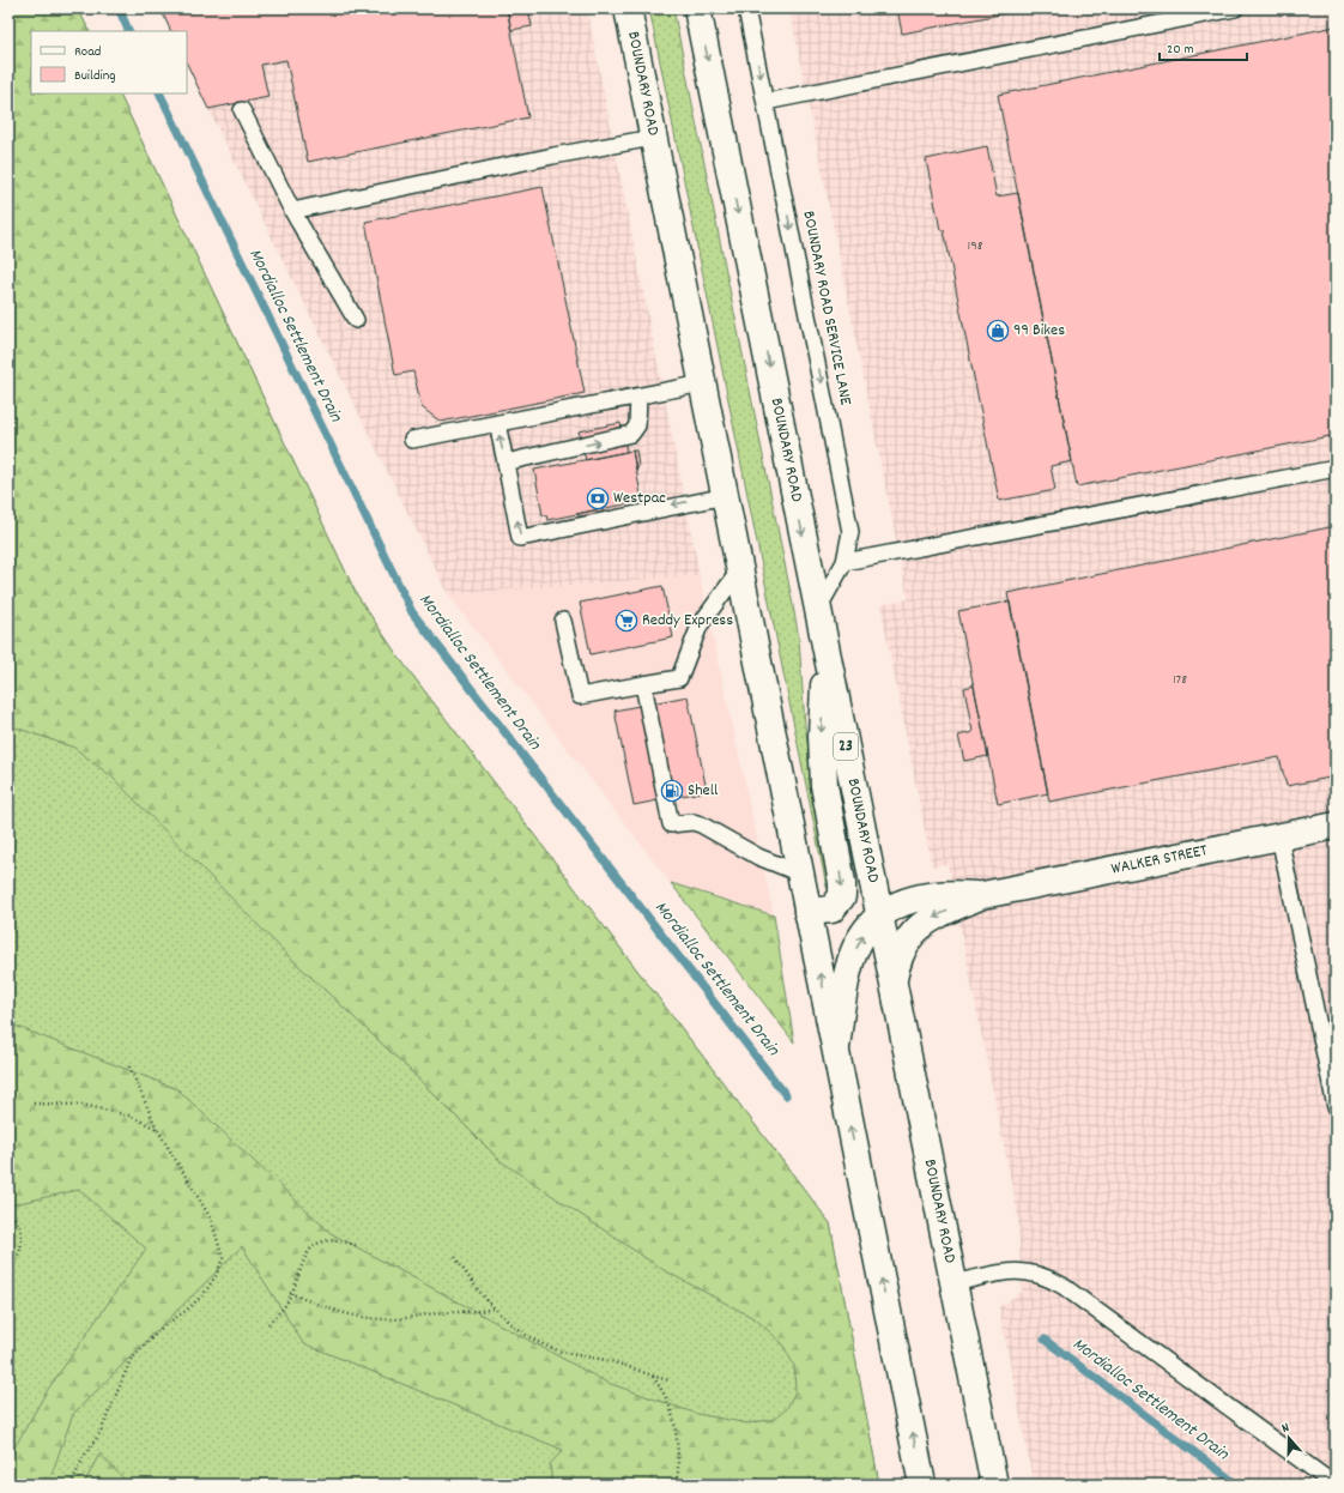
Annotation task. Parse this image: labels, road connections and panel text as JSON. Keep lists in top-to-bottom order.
{
  "streets": {
    "main road": ["BOUNDARY ROAD", "23", "WALKER STREET"],
    "lane": ["BOUNDARY ROAD SERVICE LANE"]
  },
  "crossings": [
    ["BOUNDARY ROAD", "BOUNDARY ROAD SERVICE LANE"],
    ["BOUNDARY ROAD", "WALKER STREET"]
  ],
  "one_way": ["BOUNDARY ROAD SERVICE LANE"],
  "water": ["Mordialloc Settlement Drain"],
  "places": {
    "shop": ["99 Bikes"],
    "bank": ["Westpac"],
    "supermarket": ["Reddy Express"],
    "fuel station": ["Shell"]
  },
  "house_numbers": ["198", "178"],
  "legend": ["Road", "Building"],
  "scale_bar": "20 m",
  "north": "top"
}
